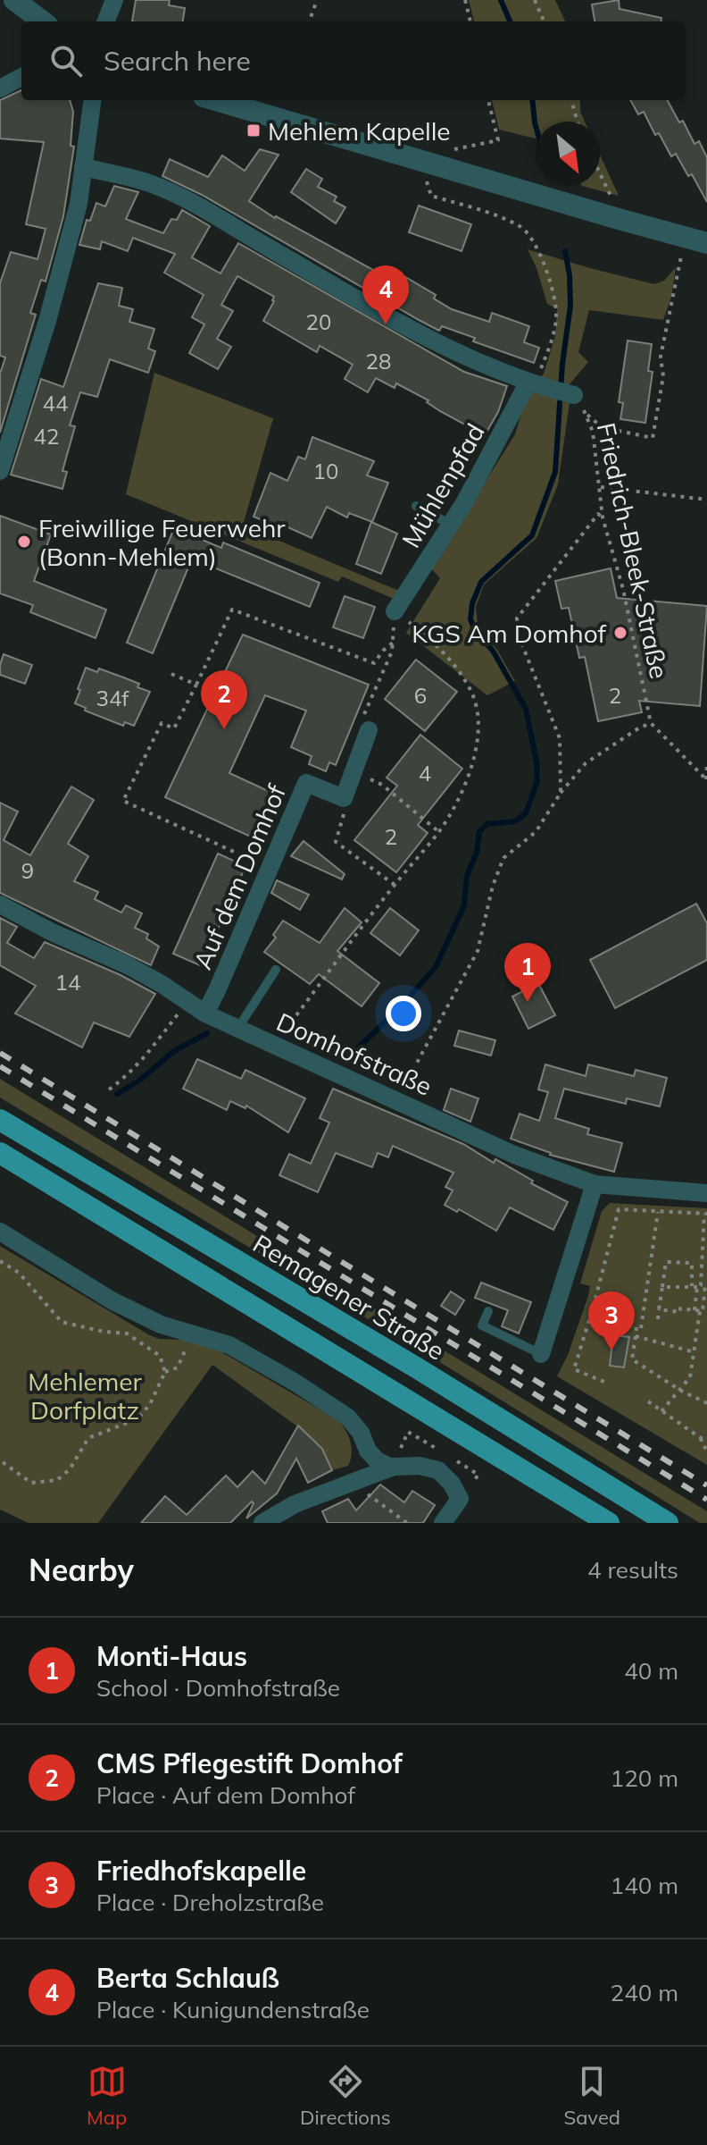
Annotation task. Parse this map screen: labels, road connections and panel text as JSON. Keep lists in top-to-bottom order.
{
  "streets": {
    "main road": ["Remagener Straße"],
    "street": ["Mühlenpfad", "Auf dem Domhof", "Domhofstraße"],
    "path": ["Friedrich-Bleek-Straße"]
  },
  "crossings": [
    ["Auf dem Domhof", "Domhofstraße"]
  ],
  "parks": ["Mehlemer Dorfplatz"],
  "places": {
    "transit": ["Mehlem Kapelle"],
    "other": ["Freiwillige Feuerwehr (Bonn-Mehlem)", "KGS Am Domhof"]
  },
  "house_numbers": [
    "20",
    "28",
    "44",
    "42",
    "10",
    "6",
    "2",
    "34f",
    "4",
    "2",
    "9",
    "14"
  ],
  "north": "bottom right",
  "page": {
    "search": "Search here",
    "pins": [
      "4",
      "2",
      "1",
      "3"
    ],
    "heading": ["Nearby", "4 results"],
    "list": [
      {
        "mark": "1",
        "name": "Monti-Haus",
        "note": "School · Domhofstraße",
        "value": "40 m"
      },
      {
        "mark": "2",
        "name": "CMS Pflegestift Domhof",
        "note": "Place · Auf dem Domhof",
        "value": "120 m"
      },
      {
        "mark": "3",
        "name": "Friedhofskapelle",
        "note": "Place · Dreholzstraße",
        "value": "140 m"
      },
      {
        "mark": "4",
        "name": "Berta Schlauß",
        "note": "Place · Kunigundenstraße",
        "value": "240 m"
      }
    ],
    "nav": ["Map", "Directions", "Saved"]
  }
}
